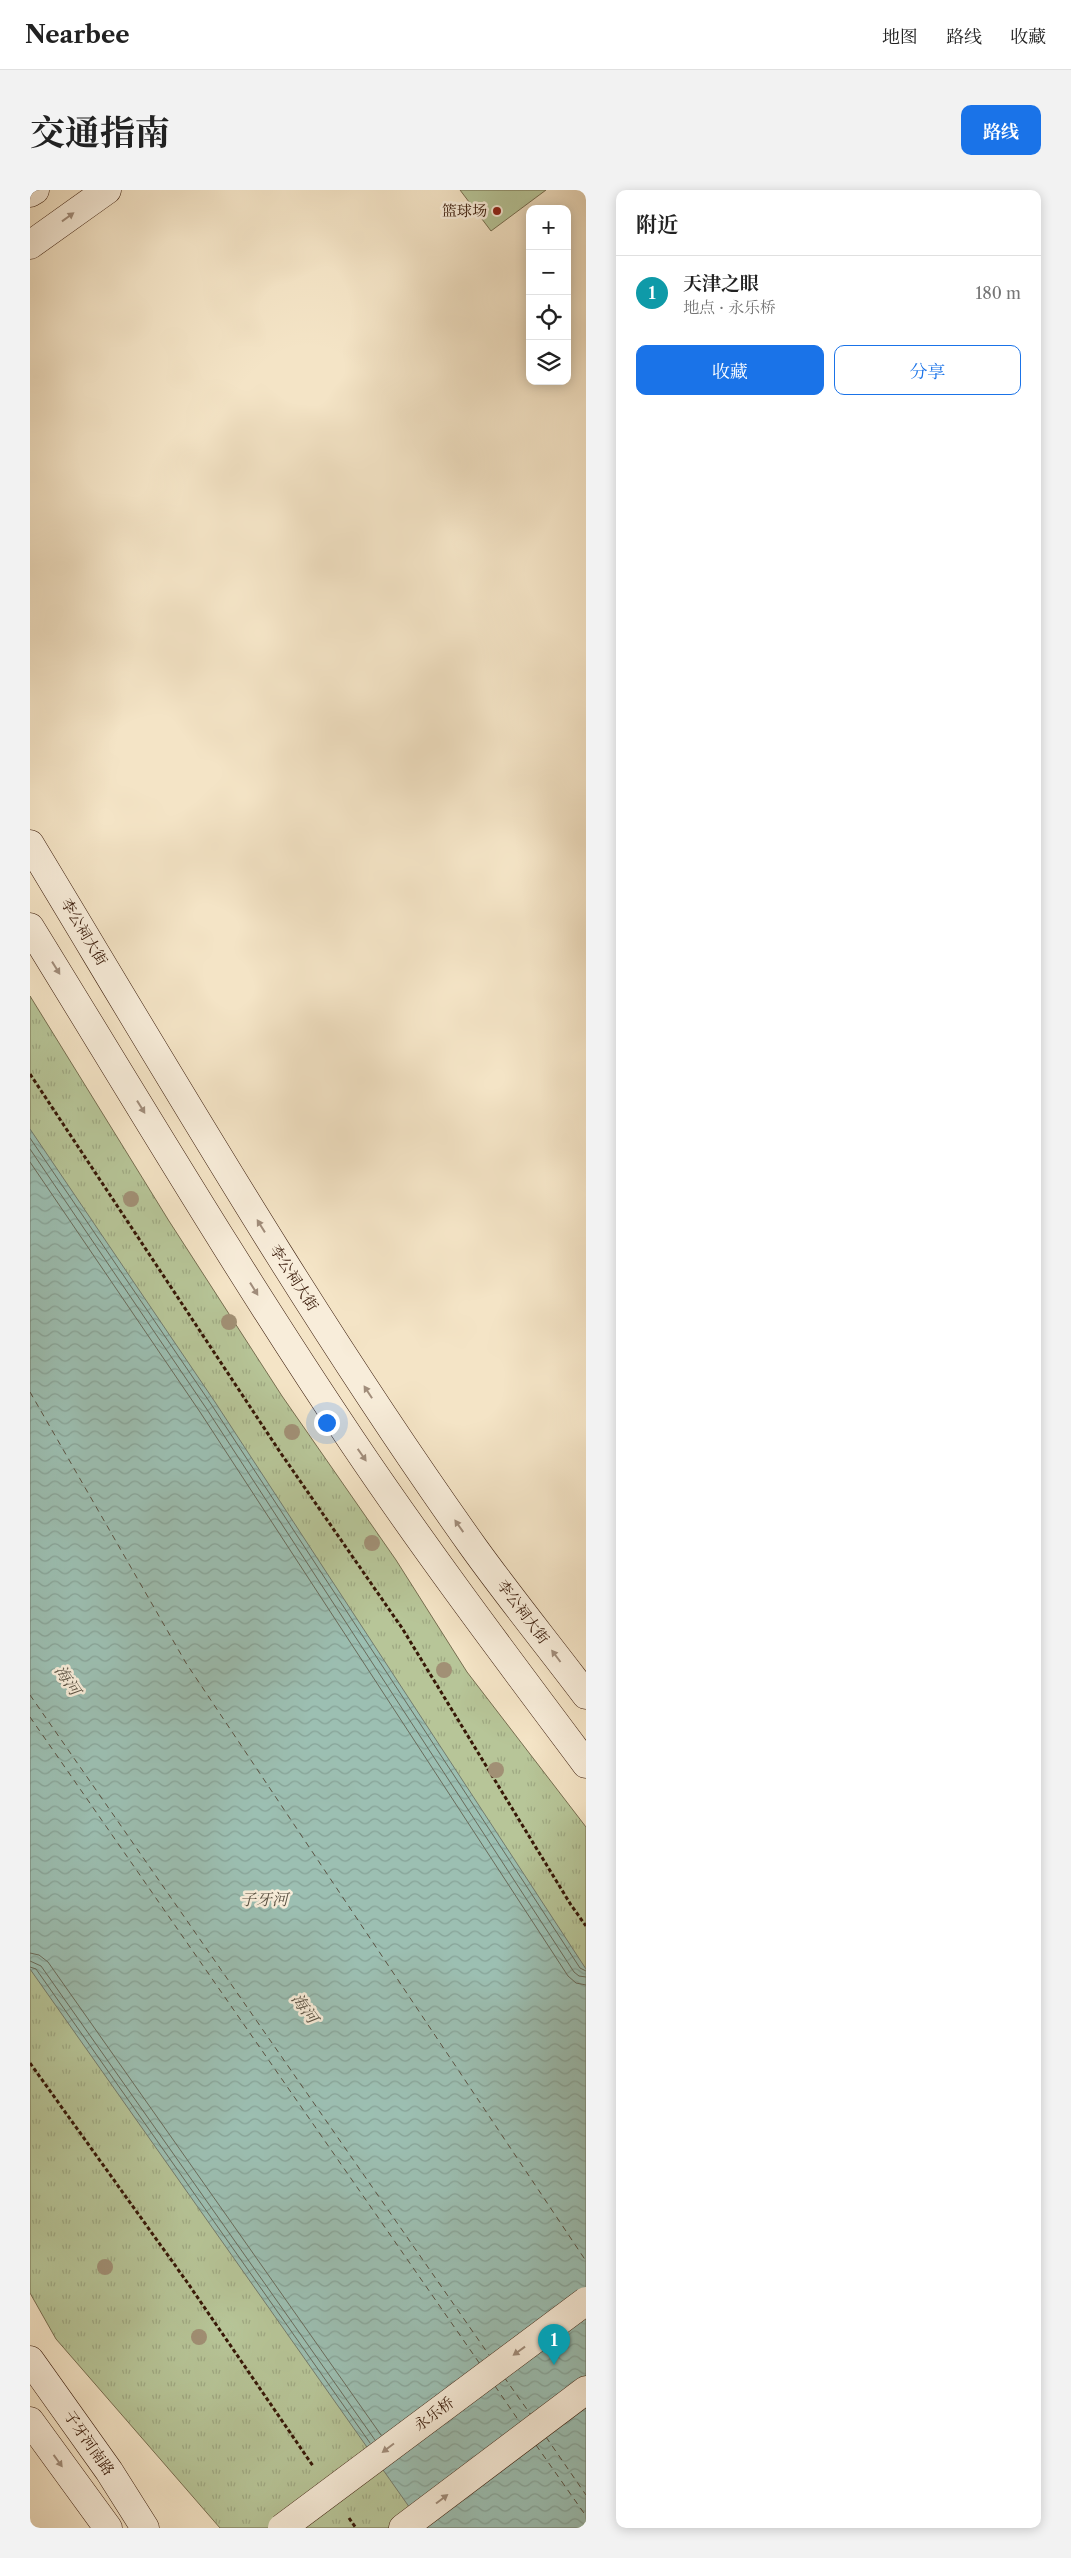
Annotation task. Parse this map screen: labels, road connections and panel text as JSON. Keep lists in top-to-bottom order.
{
  "streets": {
    "street": ["李公祠大街", "永乐桥", "子牙河南路"]
  },
  "water": ["海河", "子牙河"],
  "places": ["篮球场"],
  "page": {
    "header": "Nearbee",
    "nav": ["地图", "路线", "收藏"],
    "title": "交通指南",
    "buttons": [
      "路线",
      ["收藏", "分享"]
    ],
    "heading": "附近",
    "map_buttons": ["+", "−"],
    "list": [
      {
        "mark": "1",
        "name": "天津之眼",
        "note": "地点 · 永乐桥",
        "value": "180 m"
      }
    ],
    "pins": "1"
  }
}
